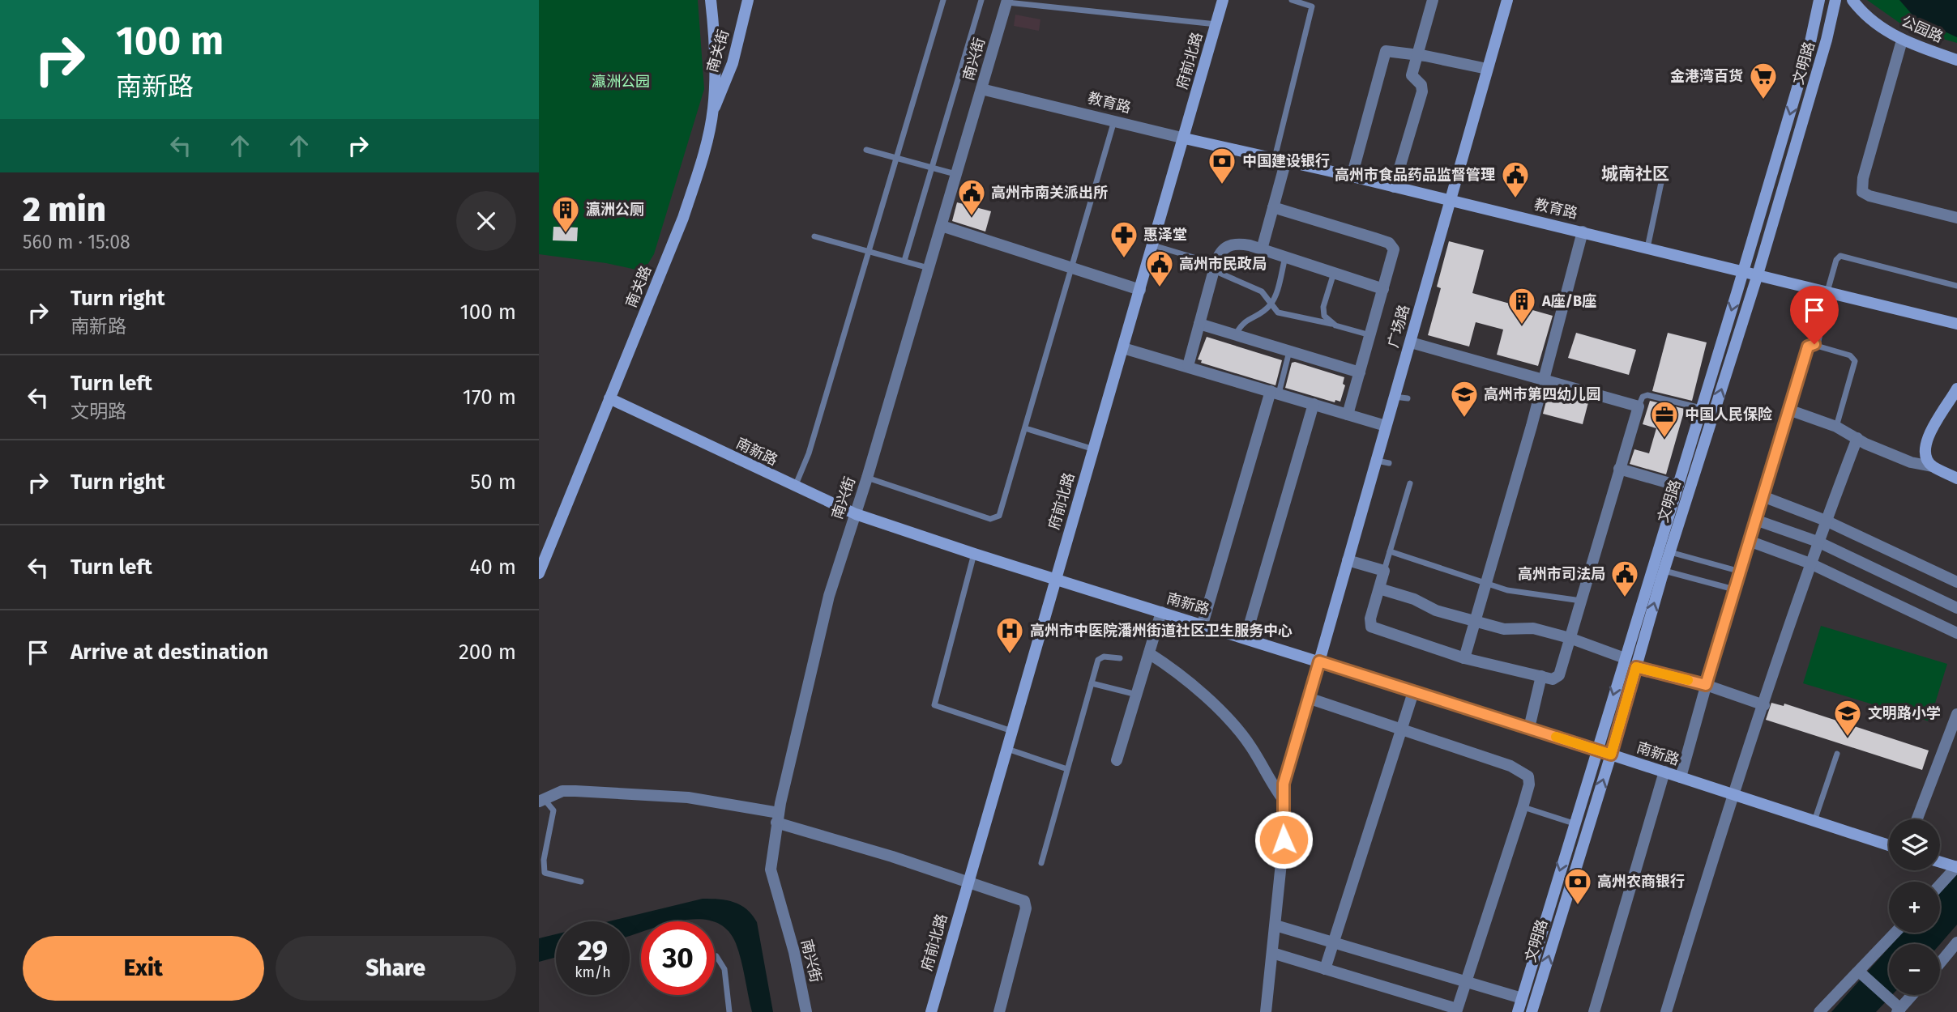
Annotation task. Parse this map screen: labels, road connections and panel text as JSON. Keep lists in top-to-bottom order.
{
  "streets": {
    "street": [
      "公园路",
      "南关街",
      "南兴街",
      "府前北路",
      "文明路",
      "教育路",
      "南关路",
      "广场路",
      "南新路"
    ]
  },
  "crossings": [
    ["南关街", "南关路"],
    ["南兴街", "教育路"],
    ["南兴街", "南新路"],
    ["府前北路", "教育路"],
    ["府前北路", "南新路"],
    ["文明路", "教育路"],
    ["文明路", "南新路"],
    ["教育路", "广场路"],
    ["南关路", "南新路"],
    ["广场路", "南新路"]
  ],
  "districts": ["城南社区"],
  "parks": ["瀛洲公园"],
  "places": {
    "supermarket": ["金港湾百货"],
    "bank": ["中国建设银行", "高州农商银行"],
    "public building": [
      "高州市食品药品监督管理",
      "高州市南关派出所",
      "高州市民政局",
      "高州市司法局"
    ],
    "building": ["瀛洲公厕", "A座/B座"],
    "pharmacy": ["惠泽堂"],
    "school or university": ["高州市第四幼儿园", "文明路小学"],
    "office": ["中国人民保险"],
    "hospital": ["高州市中医院潘州街道社区卫生服务中心"]
  },
  "page": {
    "turn": ["100 m", "南新路"],
    "heading": ["2 min", "560 m · 15:08"],
    "list": [
      {
        "name": "Turn right",
        "note": "南新路",
        "value": "100 m"
      },
      {
        "name": "Turn left",
        "note": "文明路",
        "value": "170 m"
      },
      {
        "name": "Turn right",
        "value": "50 m"
      },
      {
        "name": "Turn left",
        "value": "40 m"
      },
      {
        "name": "Arrive at destination",
        "value": "200 m"
      }
    ],
    "map_buttons": ["+", "−"],
    "speed": "29 km/h",
    "limit": "30",
    "buttons": ["Exit", "Share"]
  }
}
